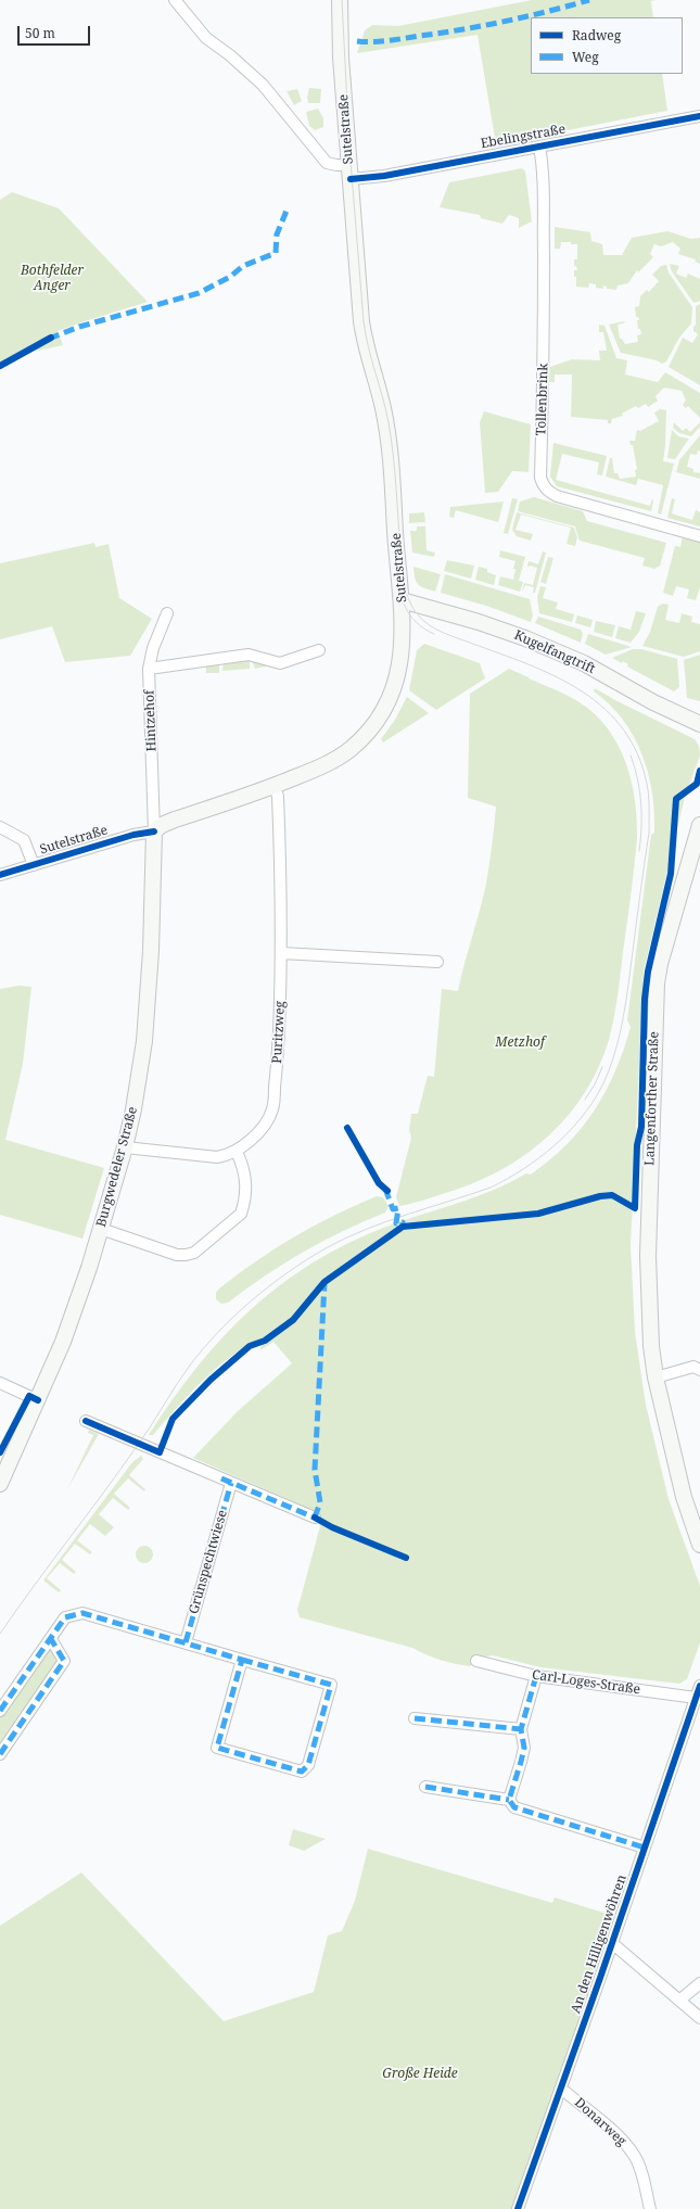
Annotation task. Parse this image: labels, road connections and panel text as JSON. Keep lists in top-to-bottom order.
{
  "streets": {
    "main road": [
      "Sutelstraße",
      "Kugelfangtrift",
      "Langenforther Straße",
      "Burgwedeler Straße"
    ],
    "street": [
      "Ebelingstraße",
      "Tollenbrink",
      "Hintzehof",
      "Puritzweg",
      "Grünspechtwiese",
      "Carl-Loges-Straße",
      "An den Hilligenwöhren",
      "Donarweg"
    ]
  },
  "crossings": [
    ["Sutelstraße", "Ebelingstraße"],
    ["Sutelstraße", "Kugelfangtrift"],
    ["Sutelstraße", "Hintzehof"],
    ["Sutelstraße", "Puritzweg"],
    ["Sutelstraße", "Burgwedeler Straße"],
    ["Ebelingstraße", "Tollenbrink"],
    ["Hintzehof", "Burgwedeler Straße"],
    ["Carl-Loges-Straße", "An den Hilligenwöhren"],
    ["An den Hilligenwöhren", "Donarweg"]
  ],
  "parks": ["Bothfelder Anger", "Metzhof", "Große Heide"],
  "legend": ["Radweg", "Weg"],
  "scale_bar": "50 m"
}
